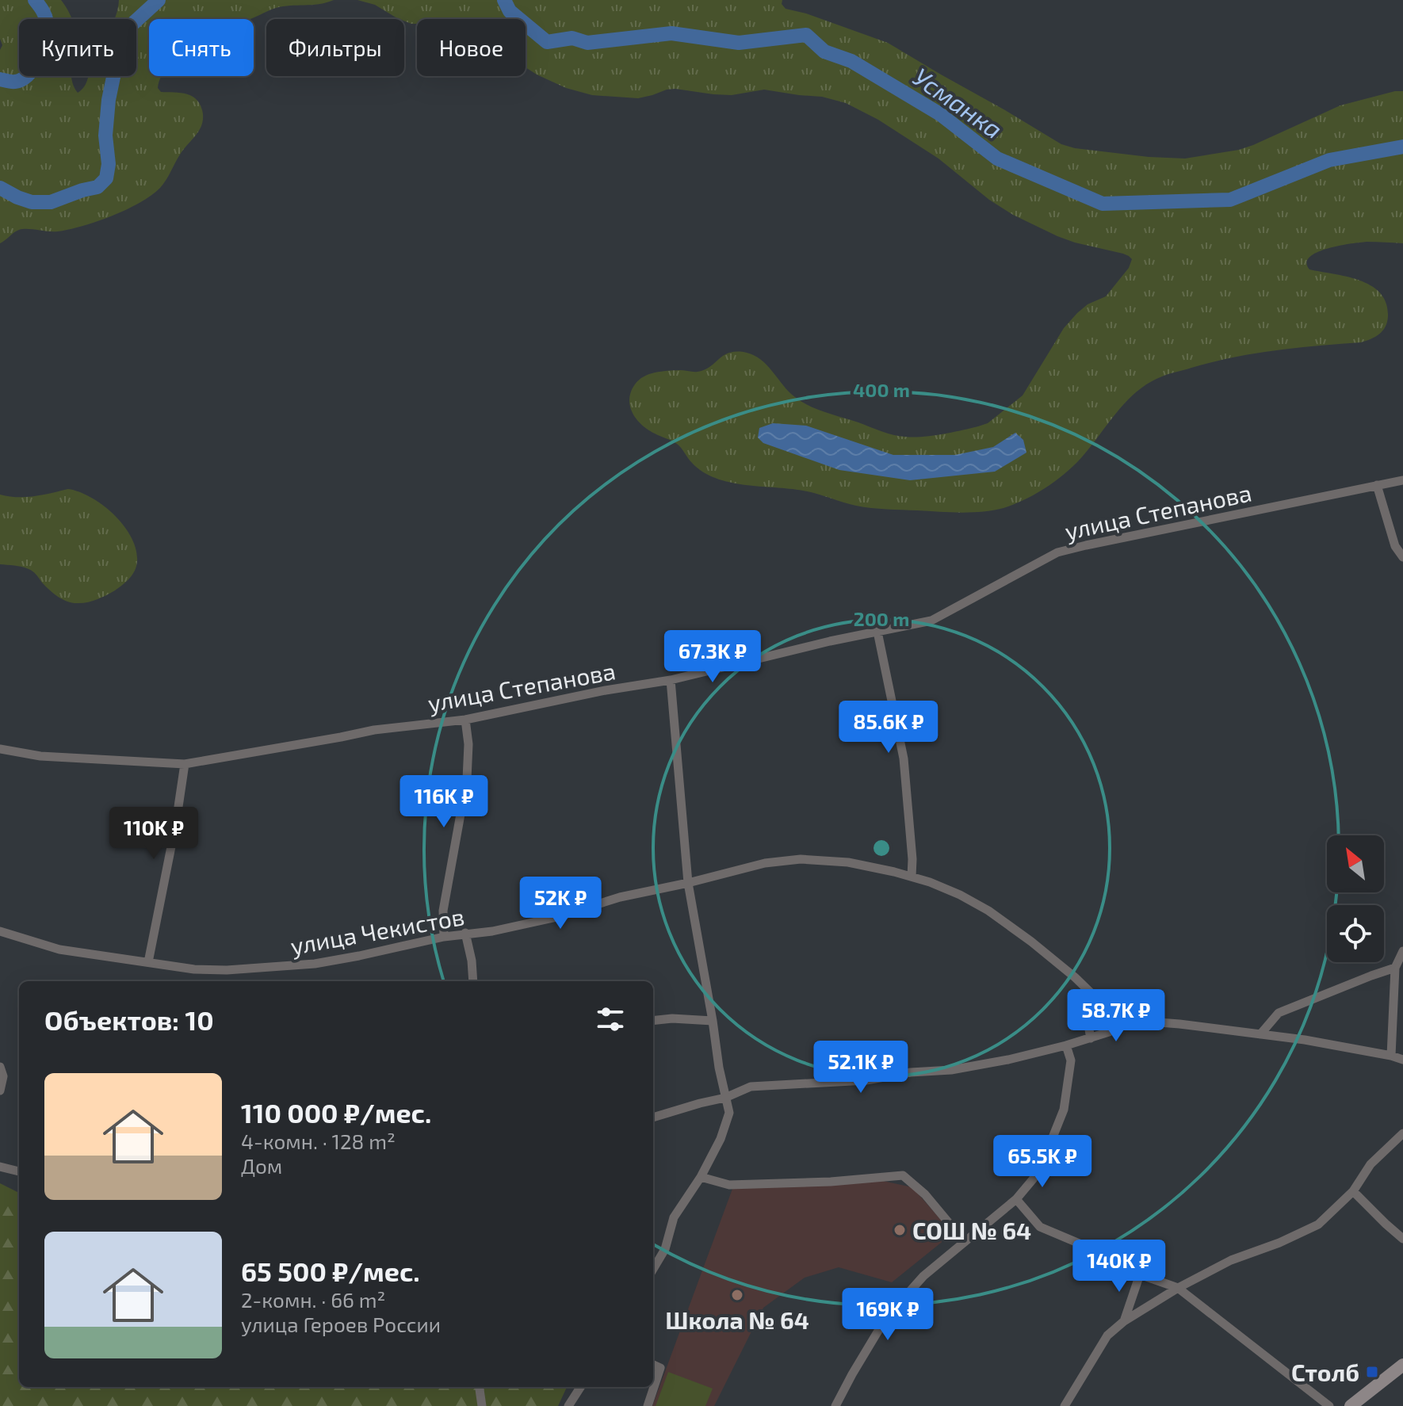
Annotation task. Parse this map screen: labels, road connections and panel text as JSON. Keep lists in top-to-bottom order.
{
  "streets": {
    "street": ["улица Степанова", "улица Чекистов"]
  },
  "water": ["Усманка"],
  "places": {
    "other": ["СОШ № 64", "Школа № 64"],
    "transit": ["Столб"]
  },
  "north": "top left",
  "page": {
    "chip": [
      "Купить",
      "Снять",
      "Фильтры",
      "Новое"
    ],
    "price": [
      "67.3K ₽",
      "85.6K ₽",
      "116K ₽",
      "110K ₽",
      "52K ₽",
      "58.7K ₽",
      "52.1K ₽",
      "65.5K ₽",
      "140K ₽",
      "169K ₽"
    ],
    "heading": "Объектов: 10",
    "list": [
      {
        "name": "110 000 ₽/мес.",
        "note": "4-комн. · 128 m² · Дом"
      },
      {
        "name": "65 500 ₽/мес.",
        "note": "2-комн. · 66 m² · улица Героев России"
      }
    ]
  },
  "rings": ["400 m", "200 m"]
}
